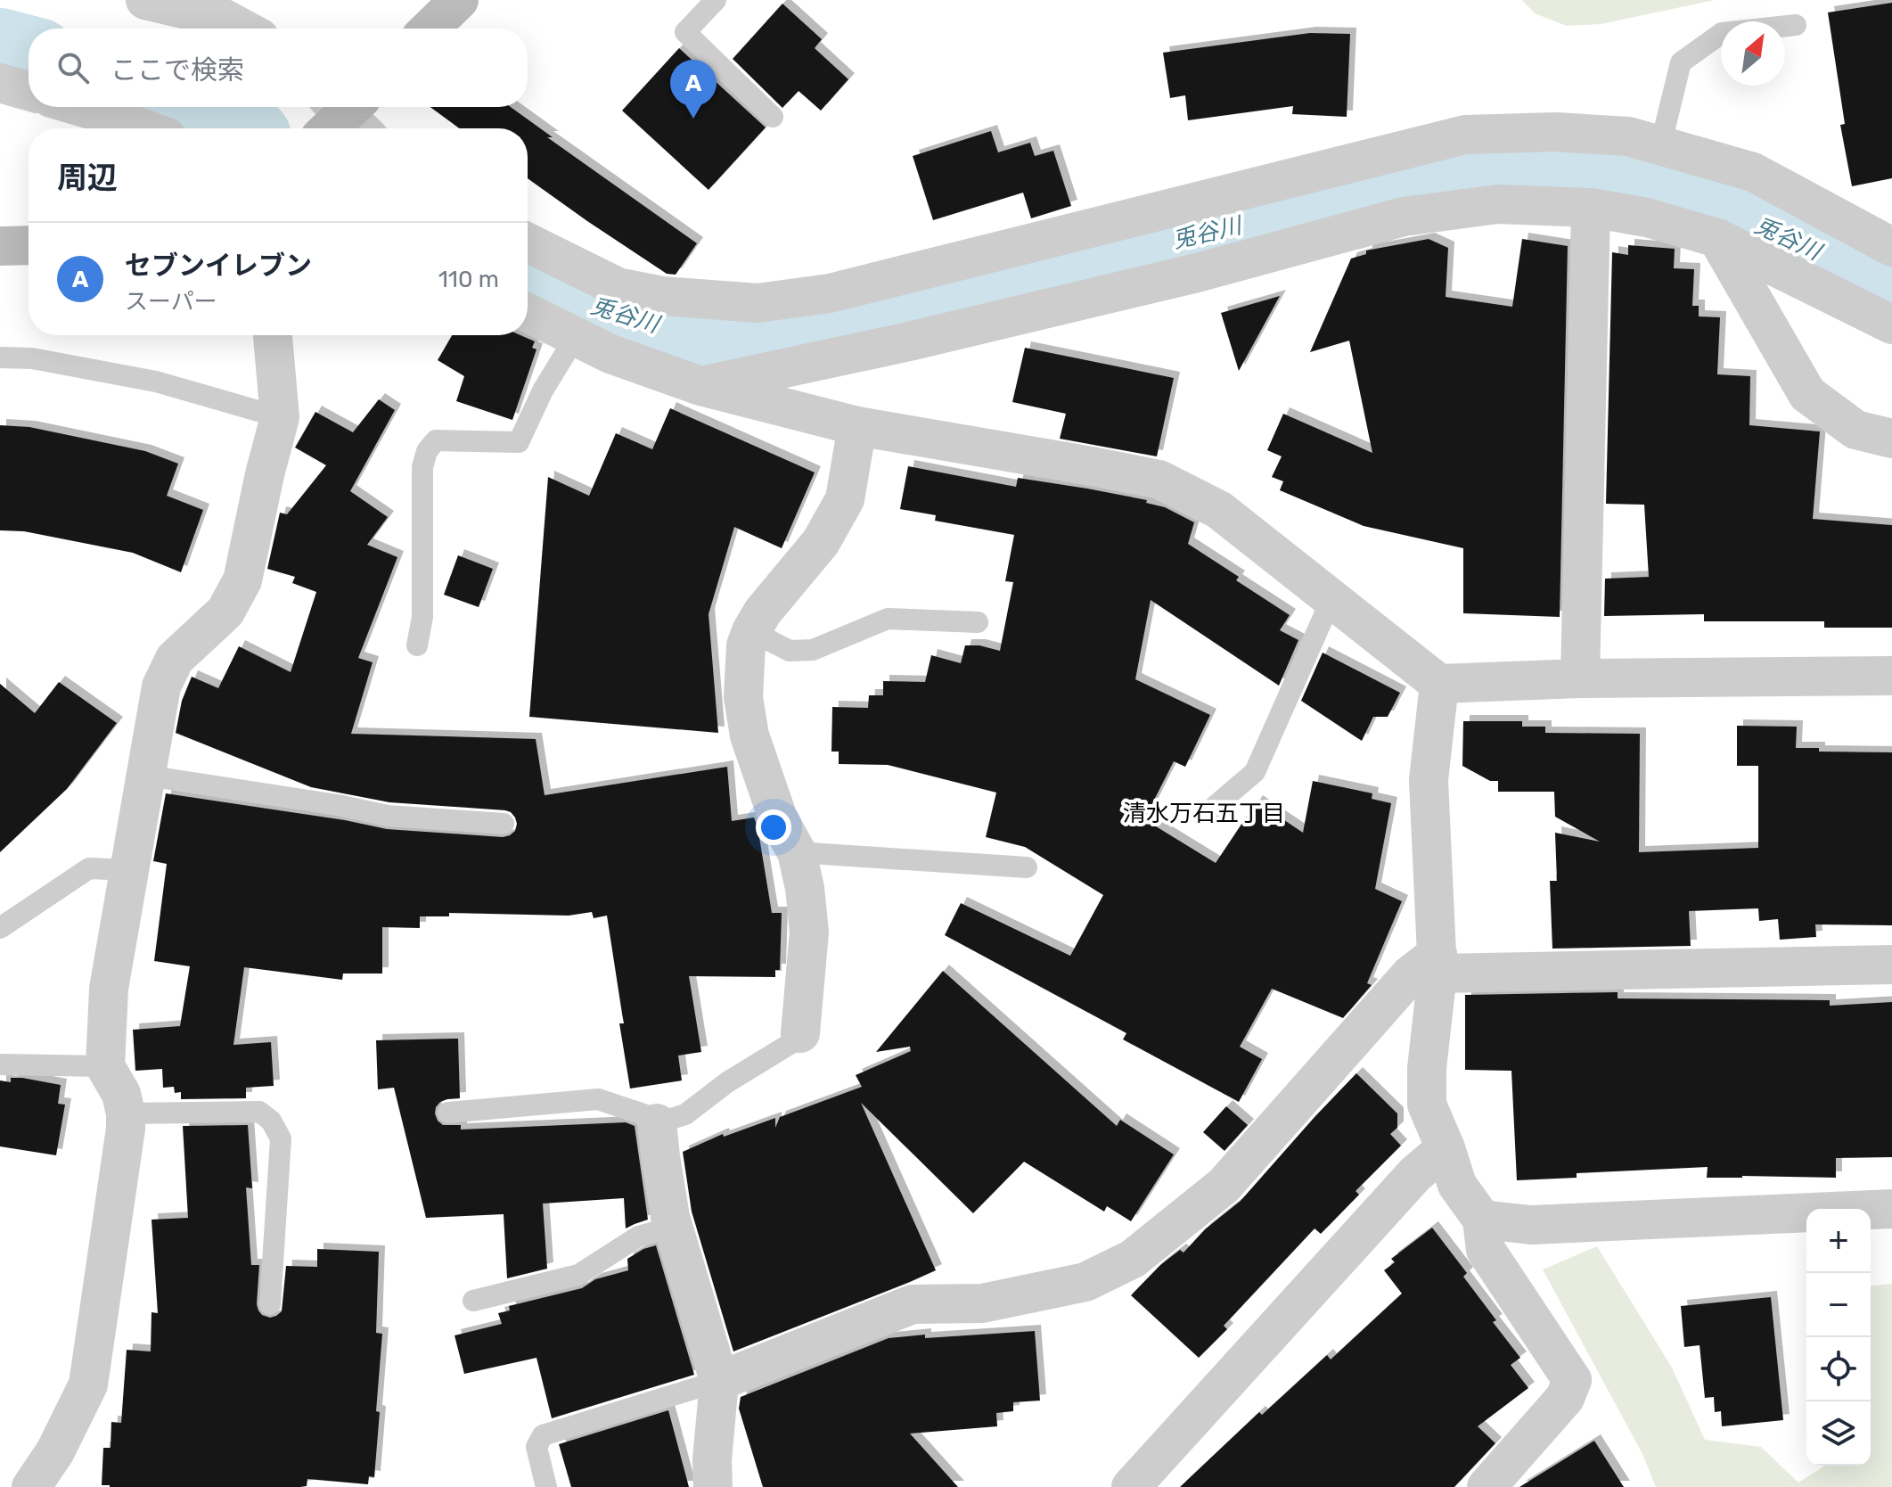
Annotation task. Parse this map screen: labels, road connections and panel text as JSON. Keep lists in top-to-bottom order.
{
  "districts": ["清水万石五丁目"],
  "water": ["兎谷川"],
  "north": "top right",
  "page": {
    "search": "ここで検索",
    "pins": "A",
    "heading": "周辺",
    "list": [
      {
        "mark": "A",
        "name": "セブンイレブン",
        "note": "スーパー",
        "value": "110 m"
      }
    ],
    "map_buttons": ["+", "−"]
  }
}
